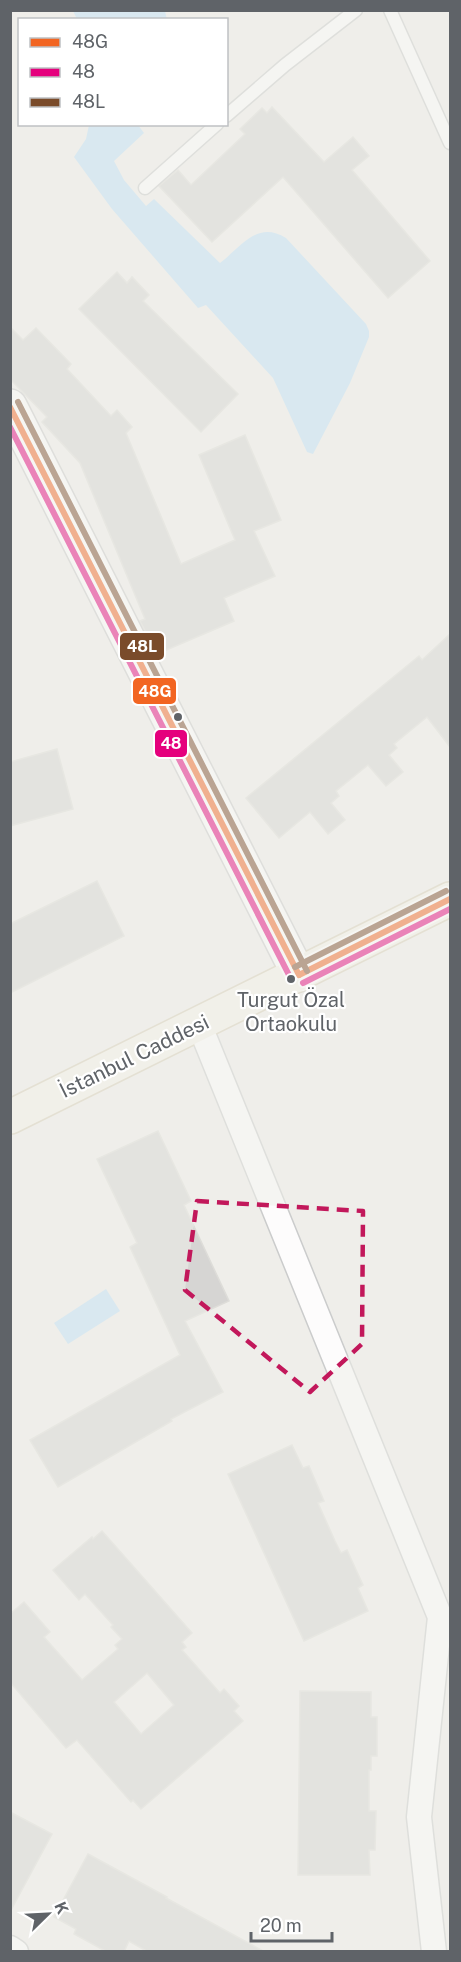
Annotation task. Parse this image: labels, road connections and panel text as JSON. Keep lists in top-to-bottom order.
{
  "streets": {
    "main road": ["İstanbul Caddesi"]
  },
  "places": ["Turgut Özal Ortaokulu"],
  "lines": ["transit line 48L", "transit line 48G", "transit line 48"],
  "legend": ["48G", "48", "48L"],
  "scale_bar": "20 m",
  "north": "top right"
}
